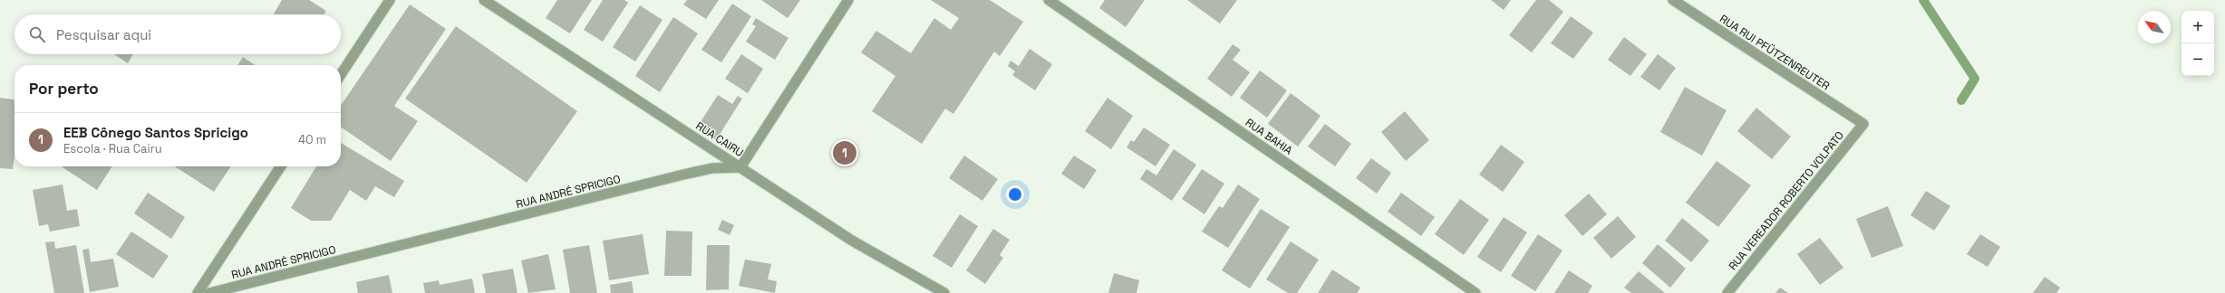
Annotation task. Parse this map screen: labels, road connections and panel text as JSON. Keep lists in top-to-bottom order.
{
  "streets": {
    "street": [
      "RUA RUI PFÜTZENREUTER",
      "RUA BAHIA",
      "RUA CAIRU",
      "RUA ANDRÉ SPRICIGO",
      "RUA VEREADOR ROBERTO VOLPATO"
    ]
  },
  "crossings": [
    ["RUA RUI PFÜTZENREUTER", "RUA VEREADOR ROBERTO VOLPATO"],
    ["RUA CAIRU", "RUA ANDRÉ SPRICIGO"]
  ],
  "north": "top left",
  "page": {
    "map_buttons": ["+", "−"],
    "search": "Pesquisar aqui",
    "heading": "Por perto",
    "list": [
      {
        "mark": "1",
        "name": "EEB Cônego Santos Spricigo",
        "note": "Escola · Rua Cairu",
        "value": "40 m"
      }
    ],
    "pins": "1"
  }
}
